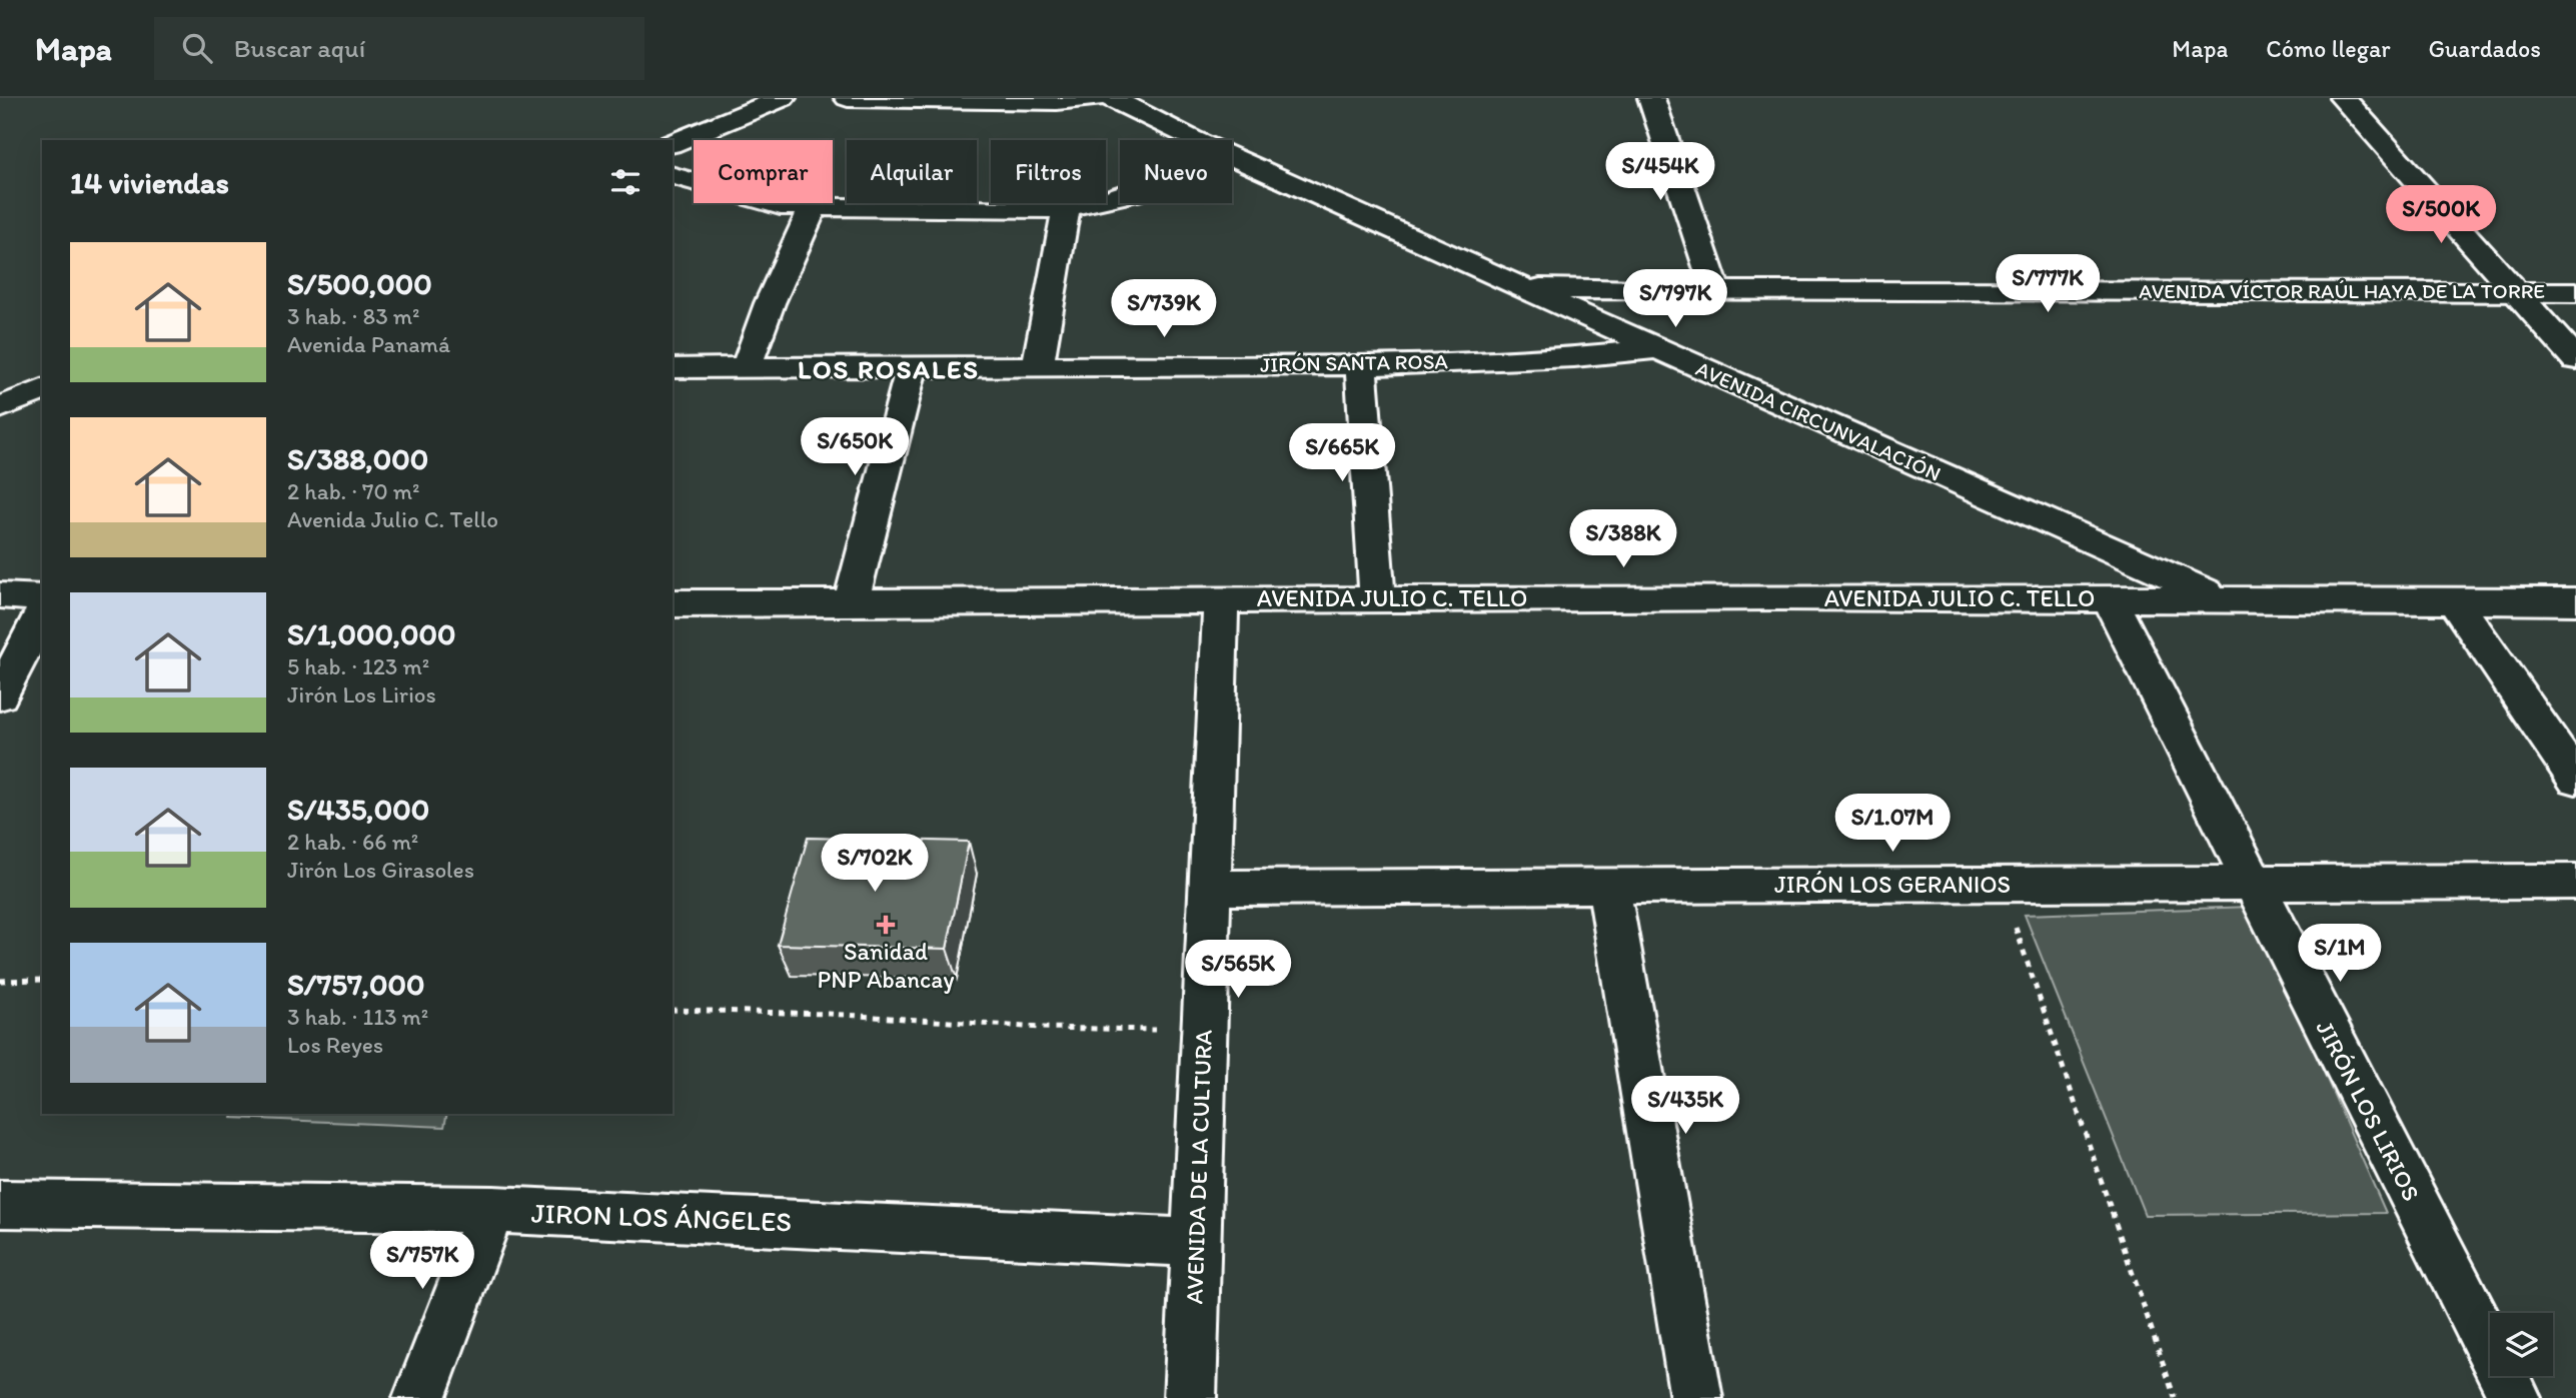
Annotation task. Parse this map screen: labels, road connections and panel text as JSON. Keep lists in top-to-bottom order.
{
  "streets": {
    "street": [
      "AVENIDA VÍCTOR RAÚL HAYA DE LA TORRE",
      "JIRÓN SANTA ROSA",
      "AVENIDA CIRCUNVALACIÓN",
      "AVENIDA JULIO C. TELLO",
      "JIRÓN LOS GERANIOS",
      "JIRÓN LOS LIRIOS",
      "AVENIDA DE LA CULTURA",
      "JIRON LOS ÁNGELES"
    ]
  },
  "crossings": [
    ["AVENIDA VÍCTOR RAÚL HAYA DE LA TORRE", "AVENIDA CIRCUNVALACIÓN"],
    ["JIRÓN SANTA ROSA", "AVENIDA CIRCUNVALACIÓN"],
    ["AVENIDA CIRCUNVALACIÓN", "AVENIDA JULIO C. TELLO"],
    ["AVENIDA JULIO C. TELLO", "JIRÓN LOS LIRIOS"],
    ["AVENIDA JULIO C. TELLO", "AVENIDA DE LA CULTURA"],
    ["JIRÓN LOS GERANIOS", "JIRÓN LOS LIRIOS"],
    ["JIRÓN LOS GERANIOS", "AVENIDA DE LA CULTURA"],
    ["AVENIDA DE LA CULTURA", "JIRON LOS ÁNGELES"]
  ],
  "districts": ["LOS ROSALES"],
  "places": {
    "health": ["Sanidad PNP Abancay"]
  },
  "page": {
    "header": "Mapa",
    "search": "Buscar aquí",
    "nav": ["Mapa", "Cómo llegar", "Guardados"],
    "chip": [
      "Comprar",
      "Alquilar",
      "Filtros",
      "Nuevo"
    ],
    "heading": "14 viviendas",
    "price": [
      "S/454K",
      "S/500K",
      "S/777K",
      "S/797K",
      "S/739K",
      "S/650K",
      "S/665K",
      "S/388K",
      "S/1.07M",
      "S/702K",
      "S/1M",
      "S/565K",
      "S/435K",
      "S/757K"
    ],
    "list": [
      {
        "name": "S/500,000",
        "note": "3 hab. · 83 m² · Avenida Panamá"
      },
      {
        "name": "S/388,000",
        "note": "2 hab. · 70 m² · Avenida Julio C. Tello"
      },
      {
        "name": "S/1,000,000",
        "note": "5 hab. · 123 m² · Jirón Los Lirios"
      },
      {
        "name": "S/435,000",
        "note": "2 hab. · 66 m² · Jirón Los Girasoles"
      },
      {
        "name": "S/757,000",
        "note": "3 hab. · 113 m² · Los Reyes"
      }
    ]
  }
}
